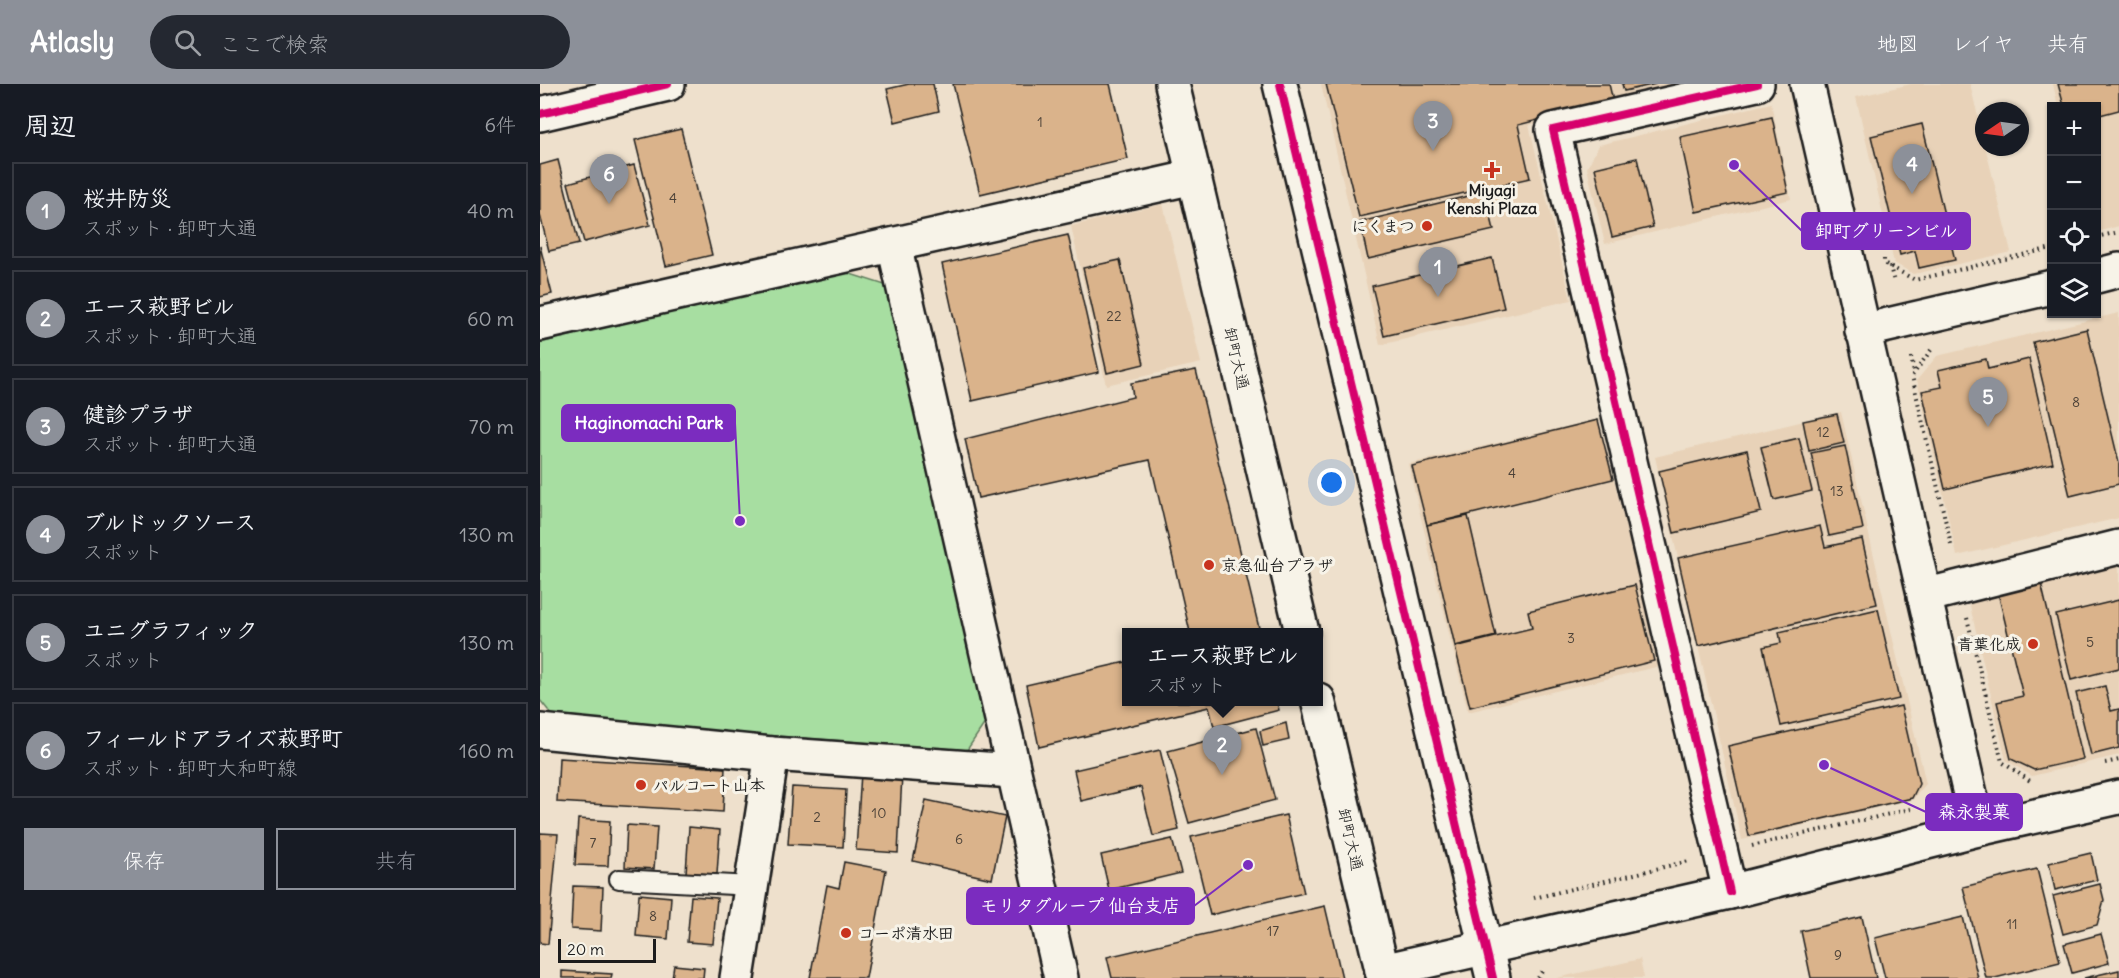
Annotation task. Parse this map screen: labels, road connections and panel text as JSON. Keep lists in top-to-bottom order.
{
  "streets": {
    "street": ["卸町大通"]
  },
  "places": {
    "other": [
      "卸町グリーンビル",
      "にくまつ",
      "Haginomachi Park",
      "京急仙台プラザ",
      "青葉化成",
      "森永製菓",
      "パルコート山本",
      "モリタグループ 仙台支店",
      "コーポ清水田"
    ],
    "health": ["Miyagi Kenshi Plaza"]
  },
  "house_numbers": [
    "1",
    "4",
    "22",
    "8",
    "12",
    "4",
    "13",
    "3",
    "5",
    "10",
    "2",
    "6",
    "7",
    "8",
    "11",
    "17",
    "9"
  ],
  "scale_bar": "20 m",
  "north": "left",
  "page": {
    "header": "Atlasly",
    "search": "ここで検索",
    "nav": ["地図", "レイヤ", "共有"],
    "heading": ["周辺", "6件"],
    "pins": [
      "3",
      "4",
      "6",
      "1",
      "5",
      "2"
    ],
    "map_buttons": ["+", "−"],
    "list": [
      {
        "mark": "1",
        "name": "桜井防災",
        "note": "スポット · 卸町大通",
        "value": "40 m"
      },
      {
        "mark": "2",
        "name": "エース萩野ビル",
        "note": "スポット · 卸町大通",
        "value": "60 m"
      },
      {
        "mark": "3",
        "name": "健診プラザ",
        "note": "スポット · 卸町大通",
        "value": "70 m"
      },
      {
        "mark": "4",
        "name": "ブルドックソース",
        "note": "スポット",
        "value": "130 m"
      },
      {
        "mark": "5",
        "name": "ユニグラフィック",
        "note": "スポット",
        "value": "130 m"
      },
      {
        "mark": "6",
        "name": "フィールドアライズ萩野町",
        "note": "スポット · 卸町大和町線",
        "value": "160 m"
      }
    ],
    "popup": ["エース萩野ビル", "スポット"],
    "buttons": ["保存", "共有"],
    "scale": "20 m"
  }
}
